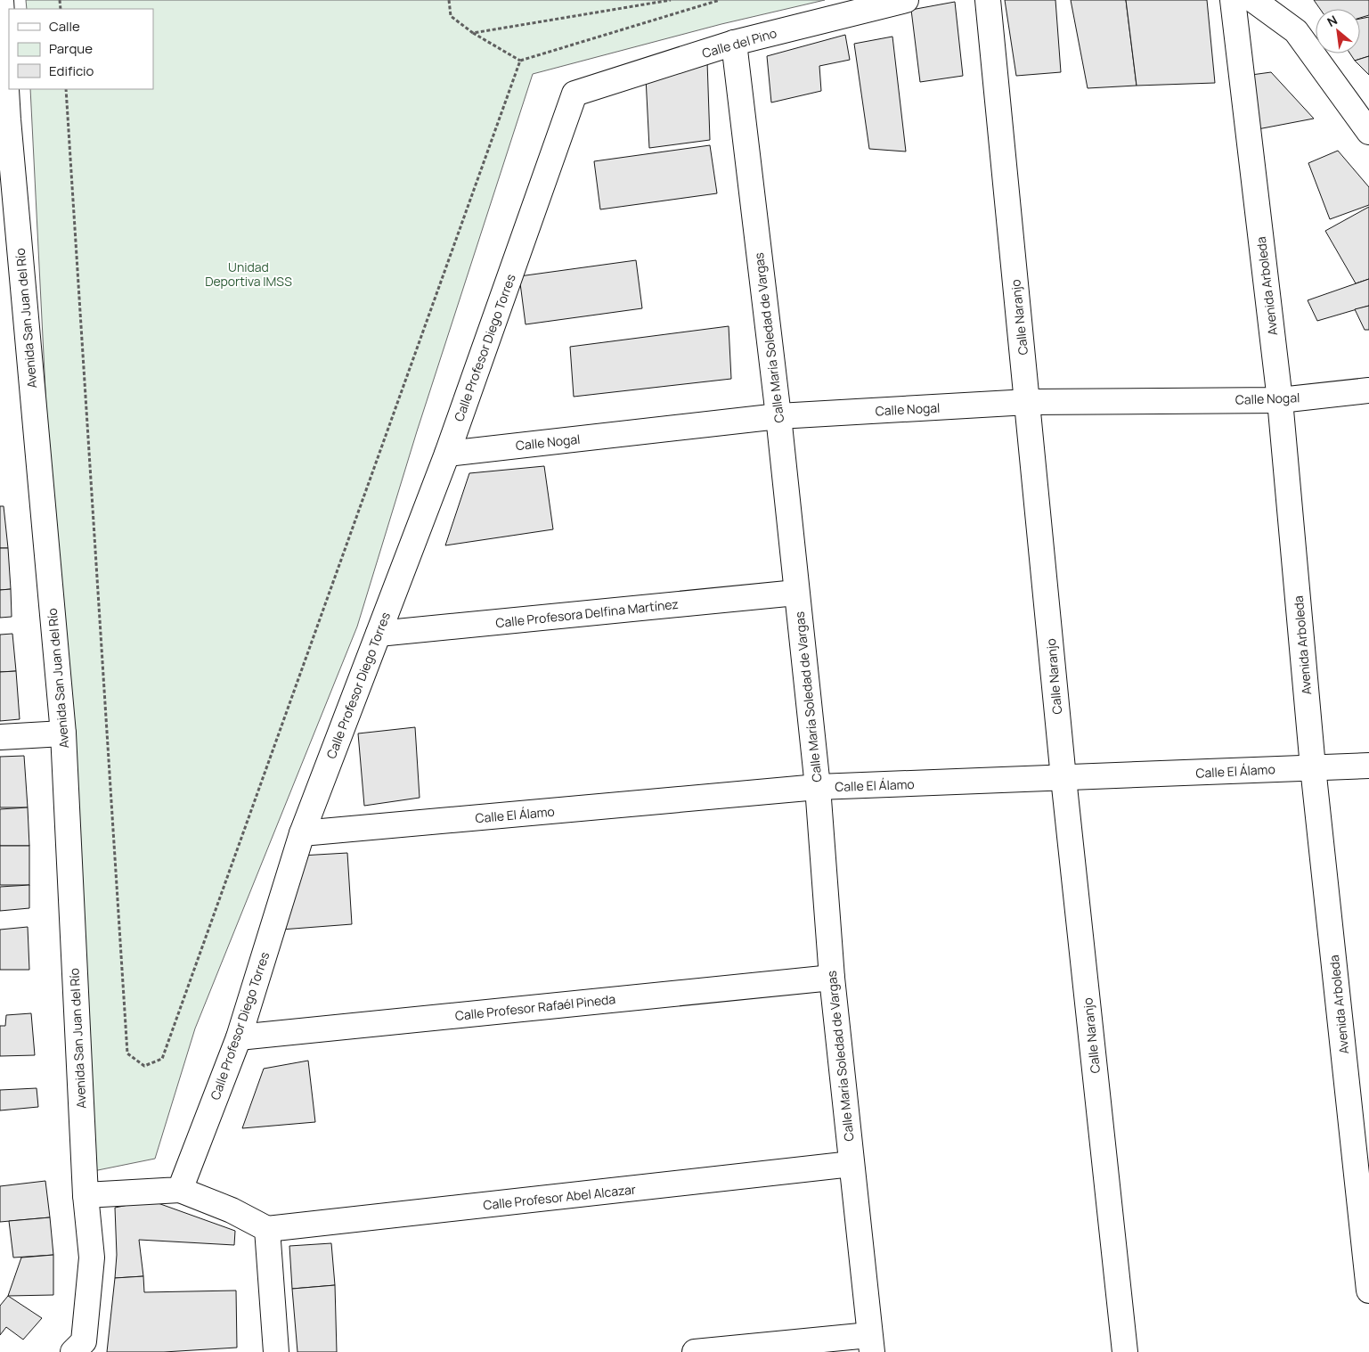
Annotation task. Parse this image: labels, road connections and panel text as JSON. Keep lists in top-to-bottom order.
{
  "streets": {
    "street": [
      "Calle del Pino",
      "Avenida Arboleda",
      "Calle Naranjo",
      "Avenida San Juan del Río",
      "Calle María Soledad de Vargas",
      "Calle Profesor Diego Torres",
      "Calle Nogal",
      "Calle Profesora Delfina Martínez",
      "Calle El Álamo",
      "Calle Profesor Rafaél Pineda",
      "Calle Profesor Abel Alcazar"
    ]
  },
  "crossings": [
    ["Calle del Pino", "Calle María Soledad de Vargas"],
    ["Calle del Pino", "Calle Profesor Diego Torres"],
    ["Avenida Arboleda", "Calle Nogal"],
    ["Avenida Arboleda", "Calle El Álamo"],
    ["Calle Naranjo", "Calle Nogal"],
    ["Calle Naranjo", "Calle El Álamo"],
    ["Calle María Soledad de Vargas", "Calle Nogal"],
    ["Calle María Soledad de Vargas", "Calle Profesora Delfina Martínez"],
    ["Calle María Soledad de Vargas", "Calle El Álamo"],
    ["Calle María Soledad de Vargas", "Calle Profesor Rafaél Pineda"],
    ["Calle María Soledad de Vargas", "Calle Profesor Abel Alcazar"],
    ["Calle Profesor Diego Torres", "Calle Nogal"],
    ["Calle Profesor Diego Torres", "Calle Profesora Delfina Martínez"],
    ["Calle Profesor Diego Torres", "Calle El Álamo"],
    ["Calle Profesor Diego Torres", "Calle Profesor Rafaél Pineda"]
  ],
  "parks": ["Unidad Deportiva IMSS"],
  "legend": ["Calle", "Parque", "Edificio"],
  "north": "top left"
}
